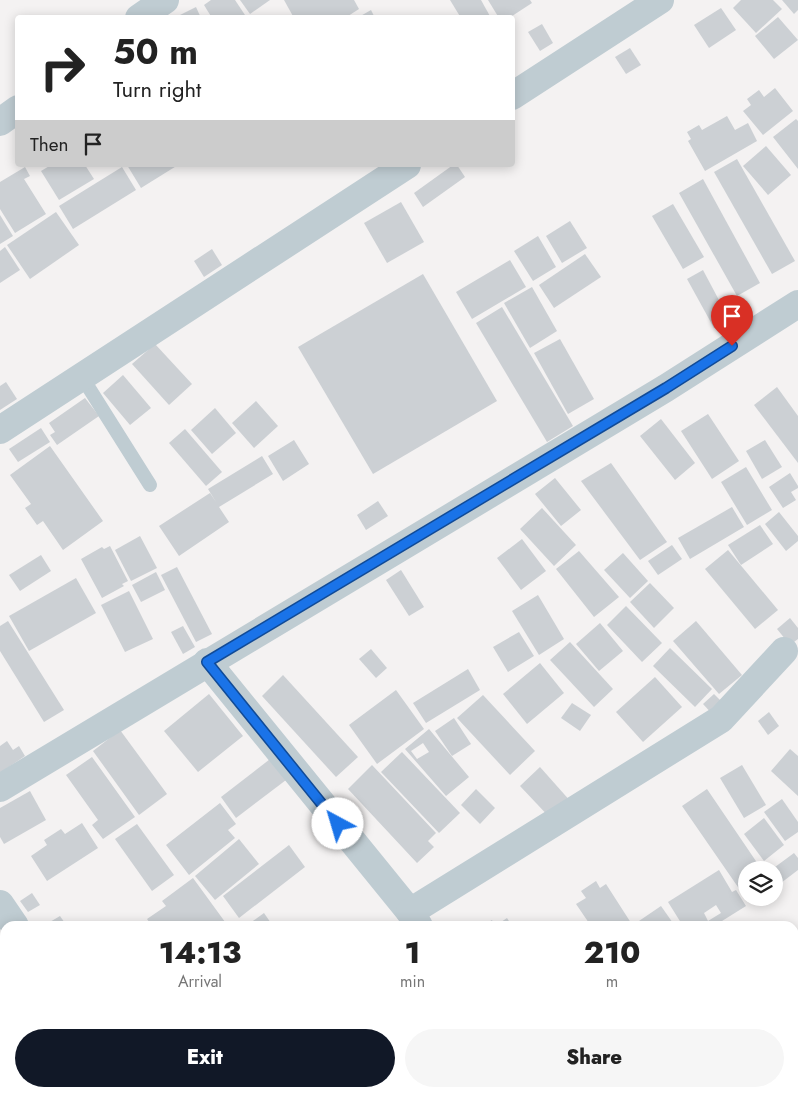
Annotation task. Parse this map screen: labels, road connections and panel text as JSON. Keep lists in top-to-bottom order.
{
  "page": {
    "turn": ["50 m", "Turn right"],
    "then": "Then",
    "eta": [
      "14:13",
      "Arrival",
      "1",
      "min",
      "210",
      "m"
    ],
    "buttons": ["Exit", "Share"]
  }
}
